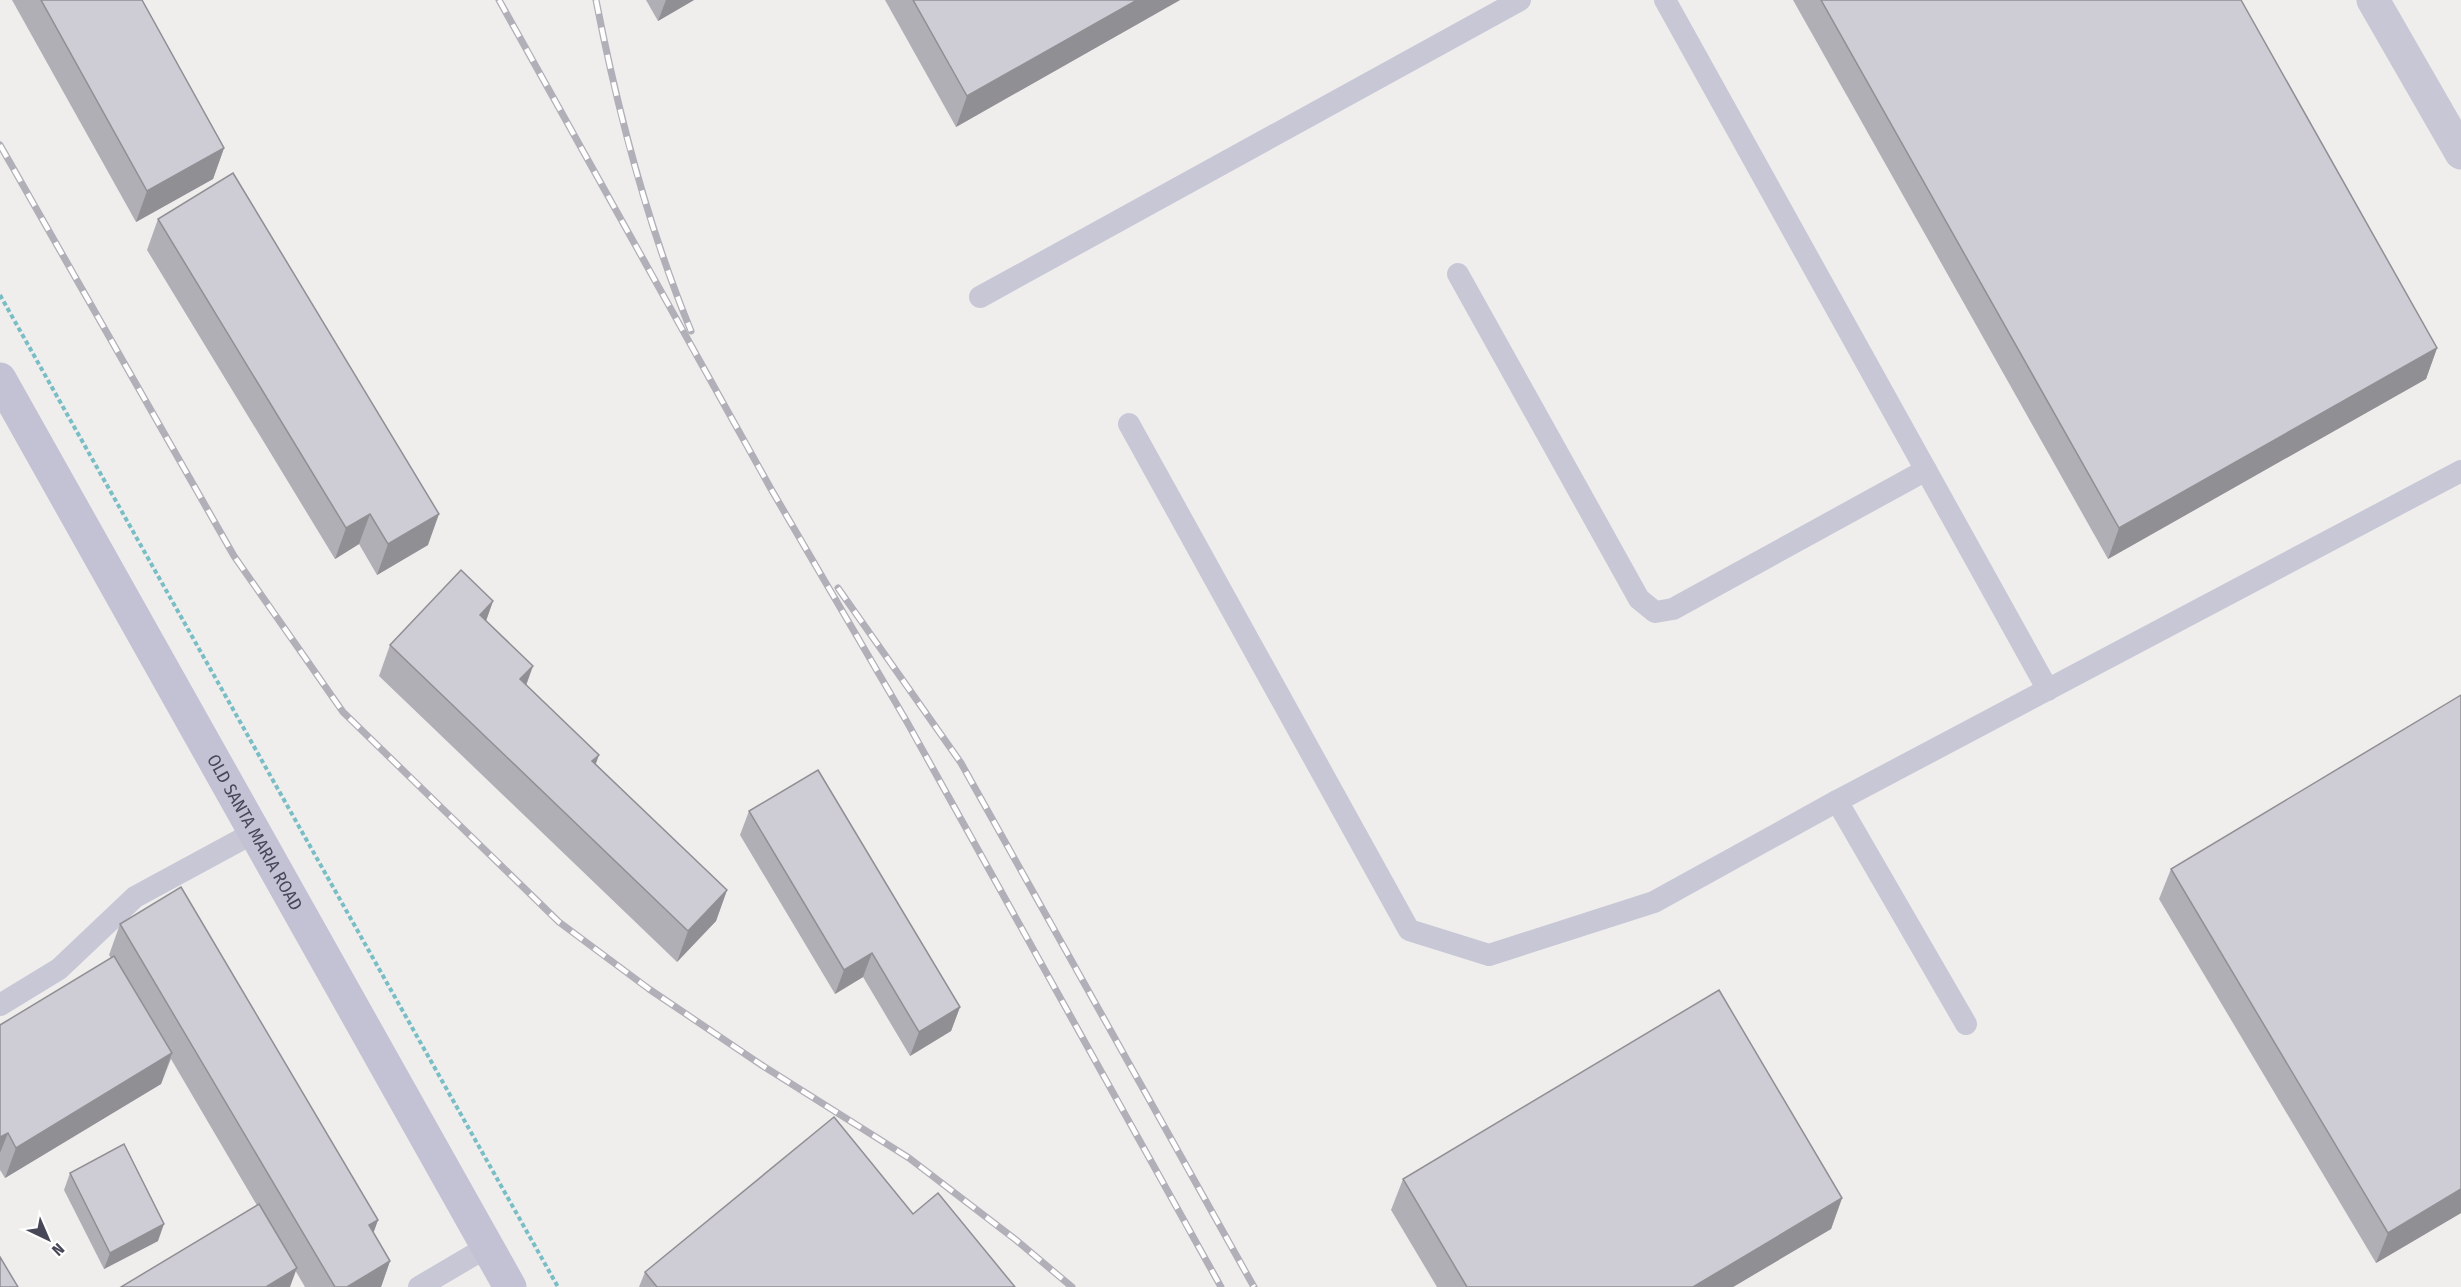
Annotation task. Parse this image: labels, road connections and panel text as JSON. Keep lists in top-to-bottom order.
{
  "streets": {
    "main road": ["OLD SANTA MARIA ROAD"]
  },
  "north": "bottom right"
}
